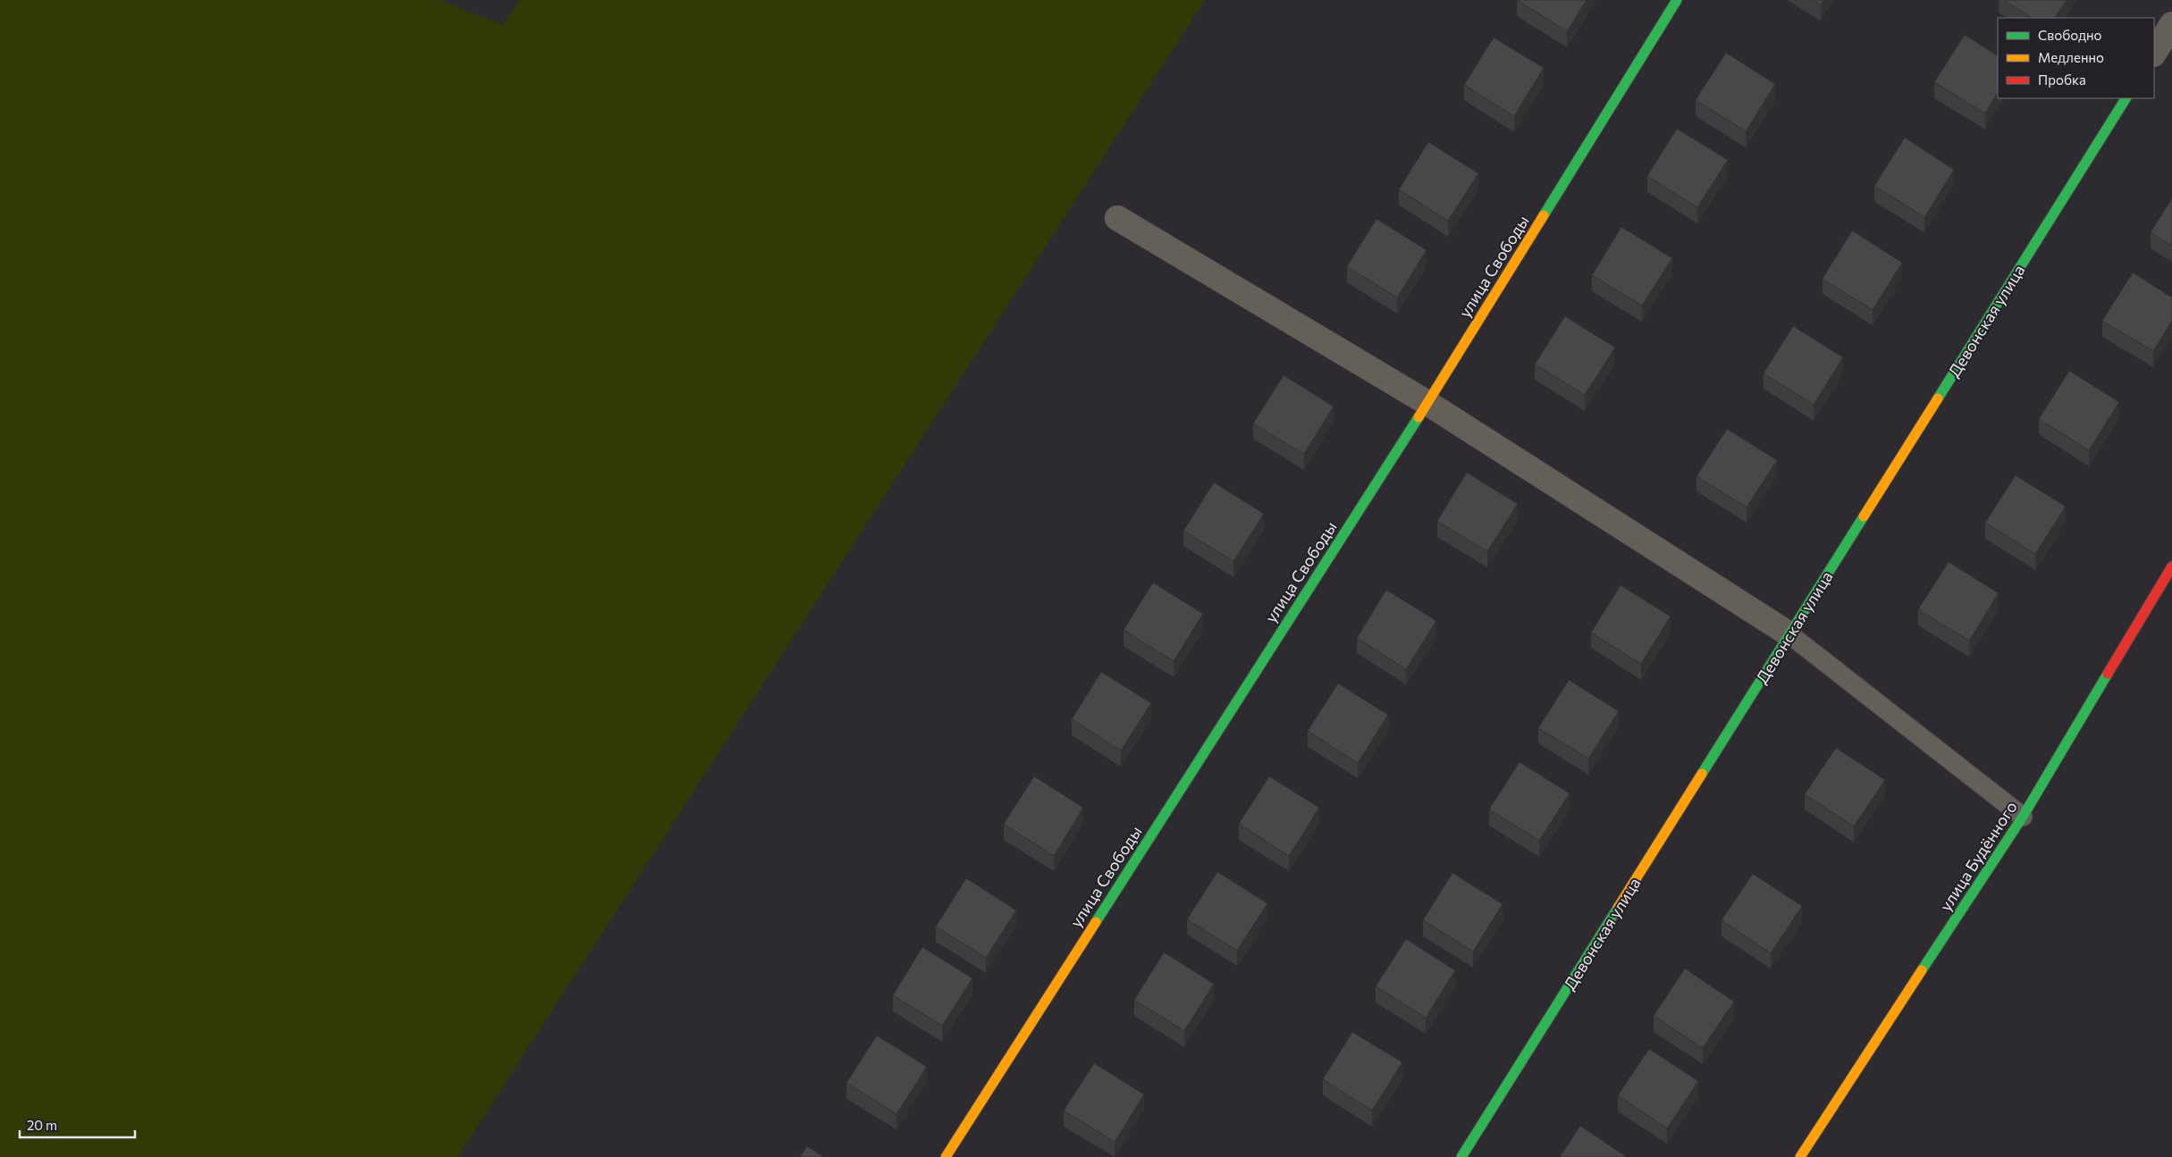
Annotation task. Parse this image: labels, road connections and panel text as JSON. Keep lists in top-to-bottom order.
{
  "streets": {
    "street": ["улица Свободы", "Девонская улица", "улица Будённого"]
  },
  "legend": ["Свободно", "Медленно", "Пробка"],
  "scale_bar": "20 m"
}
